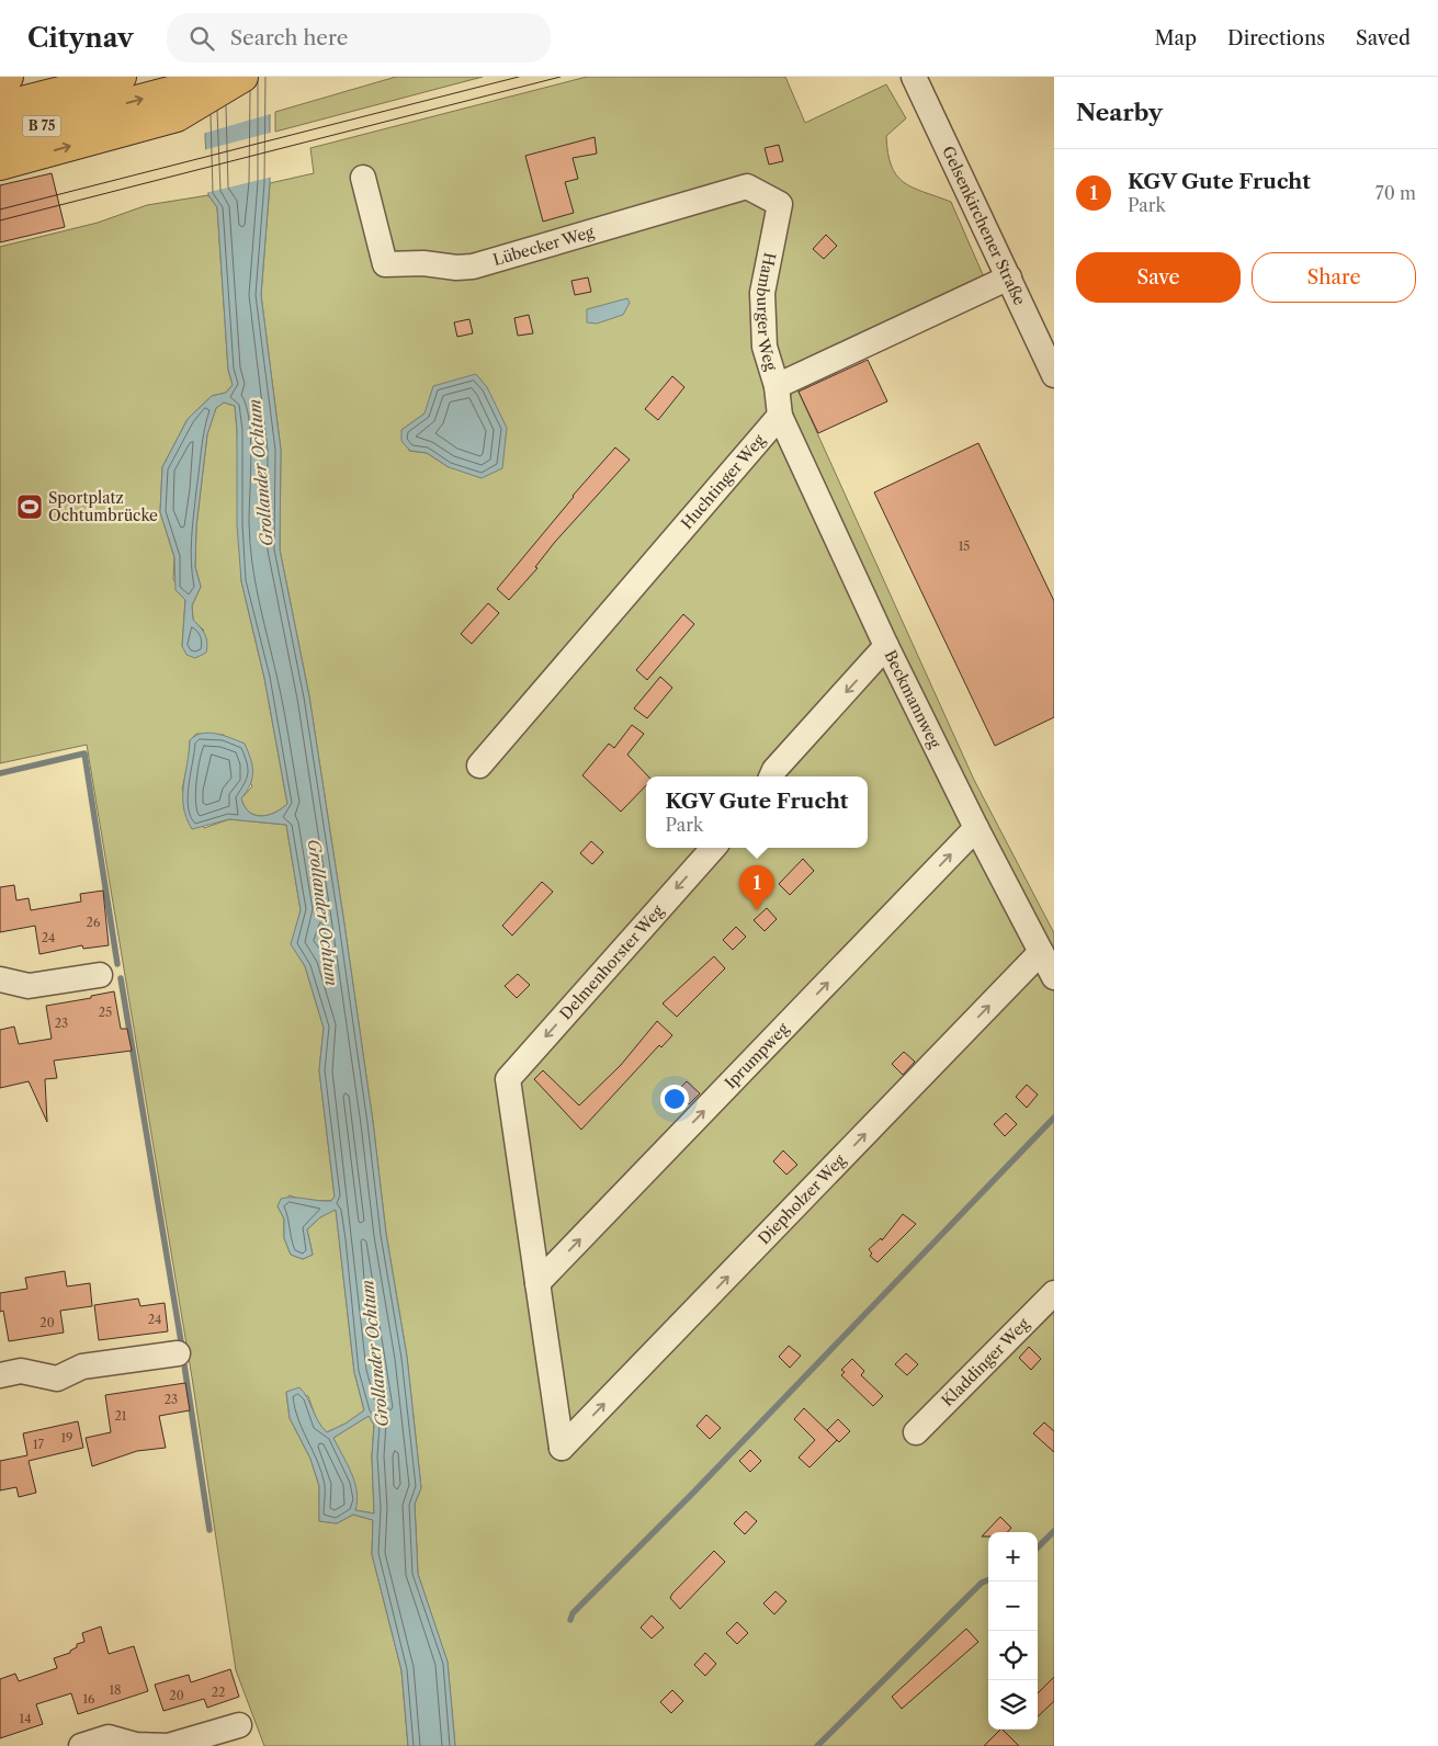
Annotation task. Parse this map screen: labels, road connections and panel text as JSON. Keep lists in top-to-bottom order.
{
  "streets": {
    "highway": ["B 75"],
    "street": [
      "Gelsenkirchener Straße",
      "Lübecker Weg",
      "Hamburger Weg",
      "Huchtinger Weg",
      "Beckmannweg",
      "Delmenhorster Weg",
      "Iprumpweg",
      "Diepholzer Weg",
      "Kladdinger Weg"
    ]
  },
  "crossings": [
    ["Lübecker Weg", "Hamburger Weg"],
    ["Huchtinger Weg", "Beckmannweg"],
    ["Beckmannweg", "Iprumpweg"],
    ["Beckmannweg", "Diepholzer Weg"],
    ["Delmenhorster Weg", "Iprumpweg"],
    ["Delmenhorster Weg", "Diepholzer Weg"],
    ["Iprumpweg", "Diepholzer Weg"]
  ],
  "one_way": ["Delmenhorster Weg", "Iprumpweg"],
  "water": ["Grollander Ochtum"],
  "places": {
    "sports": ["Sportplatz Ochtumbrücke"]
  },
  "house_numbers": [
    "15",
    "26",
    "24",
    "25",
    "23",
    "24",
    "20",
    "23",
    "21",
    "19",
    "17",
    "18",
    "22",
    "20",
    "16",
    "14"
  ],
  "page": {
    "header": "Citynav",
    "search": "Search here",
    "nav": ["Map", "Directions", "Saved"],
    "heading": "Nearby",
    "list": [
      {
        "mark": "1",
        "name": "KGV Gute Frucht",
        "note": "Park",
        "value": "70 m"
      }
    ],
    "buttons": ["Save", "Share"],
    "popup": ["KGV Gute Frucht", "Park"],
    "pins": "1",
    "map_buttons": ["+", "−"]
  }
}
